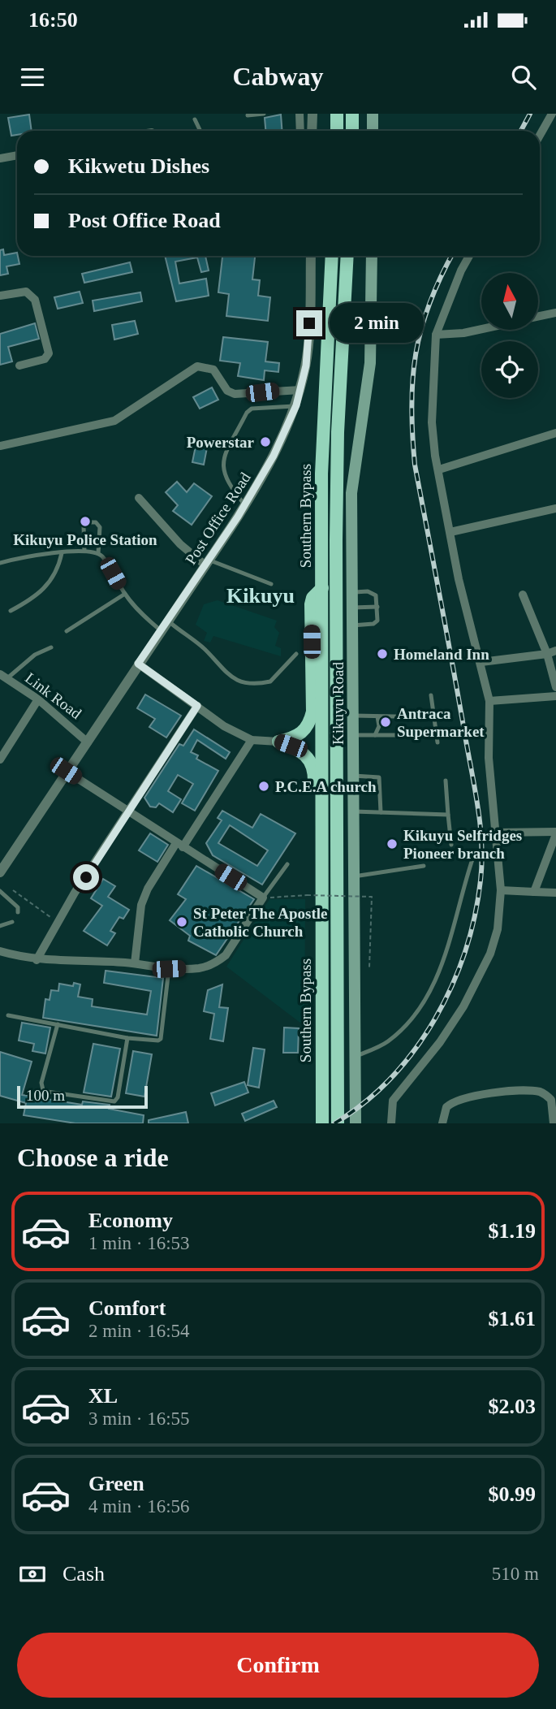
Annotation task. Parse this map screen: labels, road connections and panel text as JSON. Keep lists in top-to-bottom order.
{
  "streets": {
    "highway": ["Southern Bypass"],
    "main road": ["Kikuyu Road"],
    "street": ["Post Office Road", "Link Road"]
  },
  "crossings": [
    ["Post Office Road", "Link Road"]
  ],
  "districts": ["Kikuyu"],
  "places": [
    "Powerstar",
    "Kikuyu Police Station",
    "Homeland Inn",
    "Antraca Supermarket",
    "P.C.E.A church",
    "Kikuyu Selfridges Pioneer branch",
    "St Peter The Apostle Catholic Church"
  ],
  "scale_bar": "100 m",
  "north": "top",
  "page": {
    "status": "16:50",
    "header": "Cabway",
    "banner": ["Kikwetu Dishes", "Post Office Road"],
    "bubble": "2 min",
    "scale": "100 m",
    "heading": "Choose a ride",
    "list": [
      {
        "name": "Economy",
        "note": "1 min · 16:53",
        "value": "$1.19"
      },
      {
        "name": "Comfort",
        "note": "2 min · 16:54",
        "value": "$1.61"
      },
      {
        "name": "XL",
        "note": "3 min · 16:55",
        "value": "$2.03"
      },
      {
        "name": "Green",
        "note": "4 min · 16:56",
        "value": "$0.99"
      }
    ],
    "pay": ["Cash", "510 m"],
    "buttons": "Confirm"
  }
}
